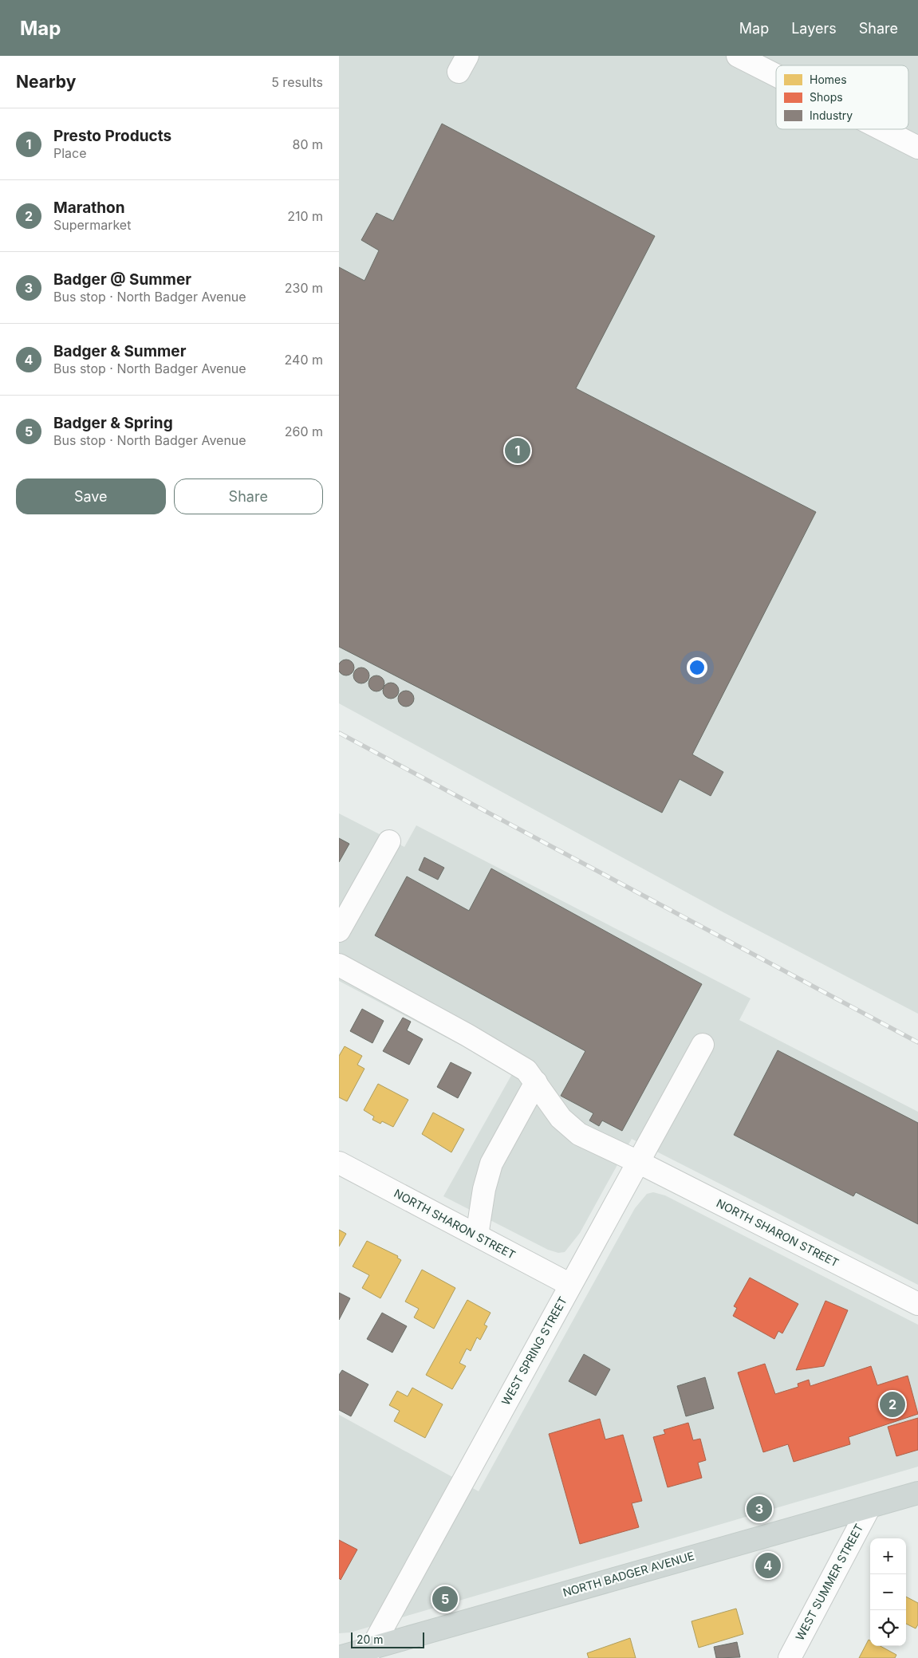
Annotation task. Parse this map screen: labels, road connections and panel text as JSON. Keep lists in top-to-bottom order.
{
  "streets": {
    "main road": ["NORTH BADGER AVENUE"],
    "street": ["NORTH SHARON STREET", "WEST SPRING STREET", "WEST SUMMER STREET"]
  },
  "crossings": [
    ["NORTH SHARON STREET", "WEST SPRING STREET"],
    ["WEST SPRING STREET", "NORTH BADGER AVENUE"],
    ["NORTH BADGER AVENUE", "WEST SUMMER STREET"]
  ],
  "legend": ["Homes", "Shops", "Industry"],
  "scale_bar": "20 m",
  "page": {
    "header": "Map",
    "nav": ["Map", "Layers", "Share"],
    "heading": ["Nearby", "5 results"],
    "list": [
      {
        "mark": "1",
        "name": "Presto Products",
        "note": "Place",
        "value": "80 m"
      },
      {
        "mark": "2",
        "name": "Marathon",
        "note": "Supermarket",
        "value": "210 m"
      },
      {
        "mark": "3",
        "name": "Badger @ Summer",
        "note": "Bus stop · North Badger Avenue",
        "value": "230 m"
      },
      {
        "mark": "4",
        "name": "Badger & Summer",
        "note": "Bus stop · North Badger Avenue",
        "value": "240 m"
      },
      {
        "mark": "5",
        "name": "Badger & Spring",
        "note": "Bus stop · North Badger Avenue",
        "value": "260 m"
      }
    ],
    "pins": [
      "1",
      "2",
      "3",
      "4",
      "5"
    ],
    "buttons": ["Save", "Share"],
    "map_buttons": ["+", "−"],
    "scale": "20 m"
  }
}
